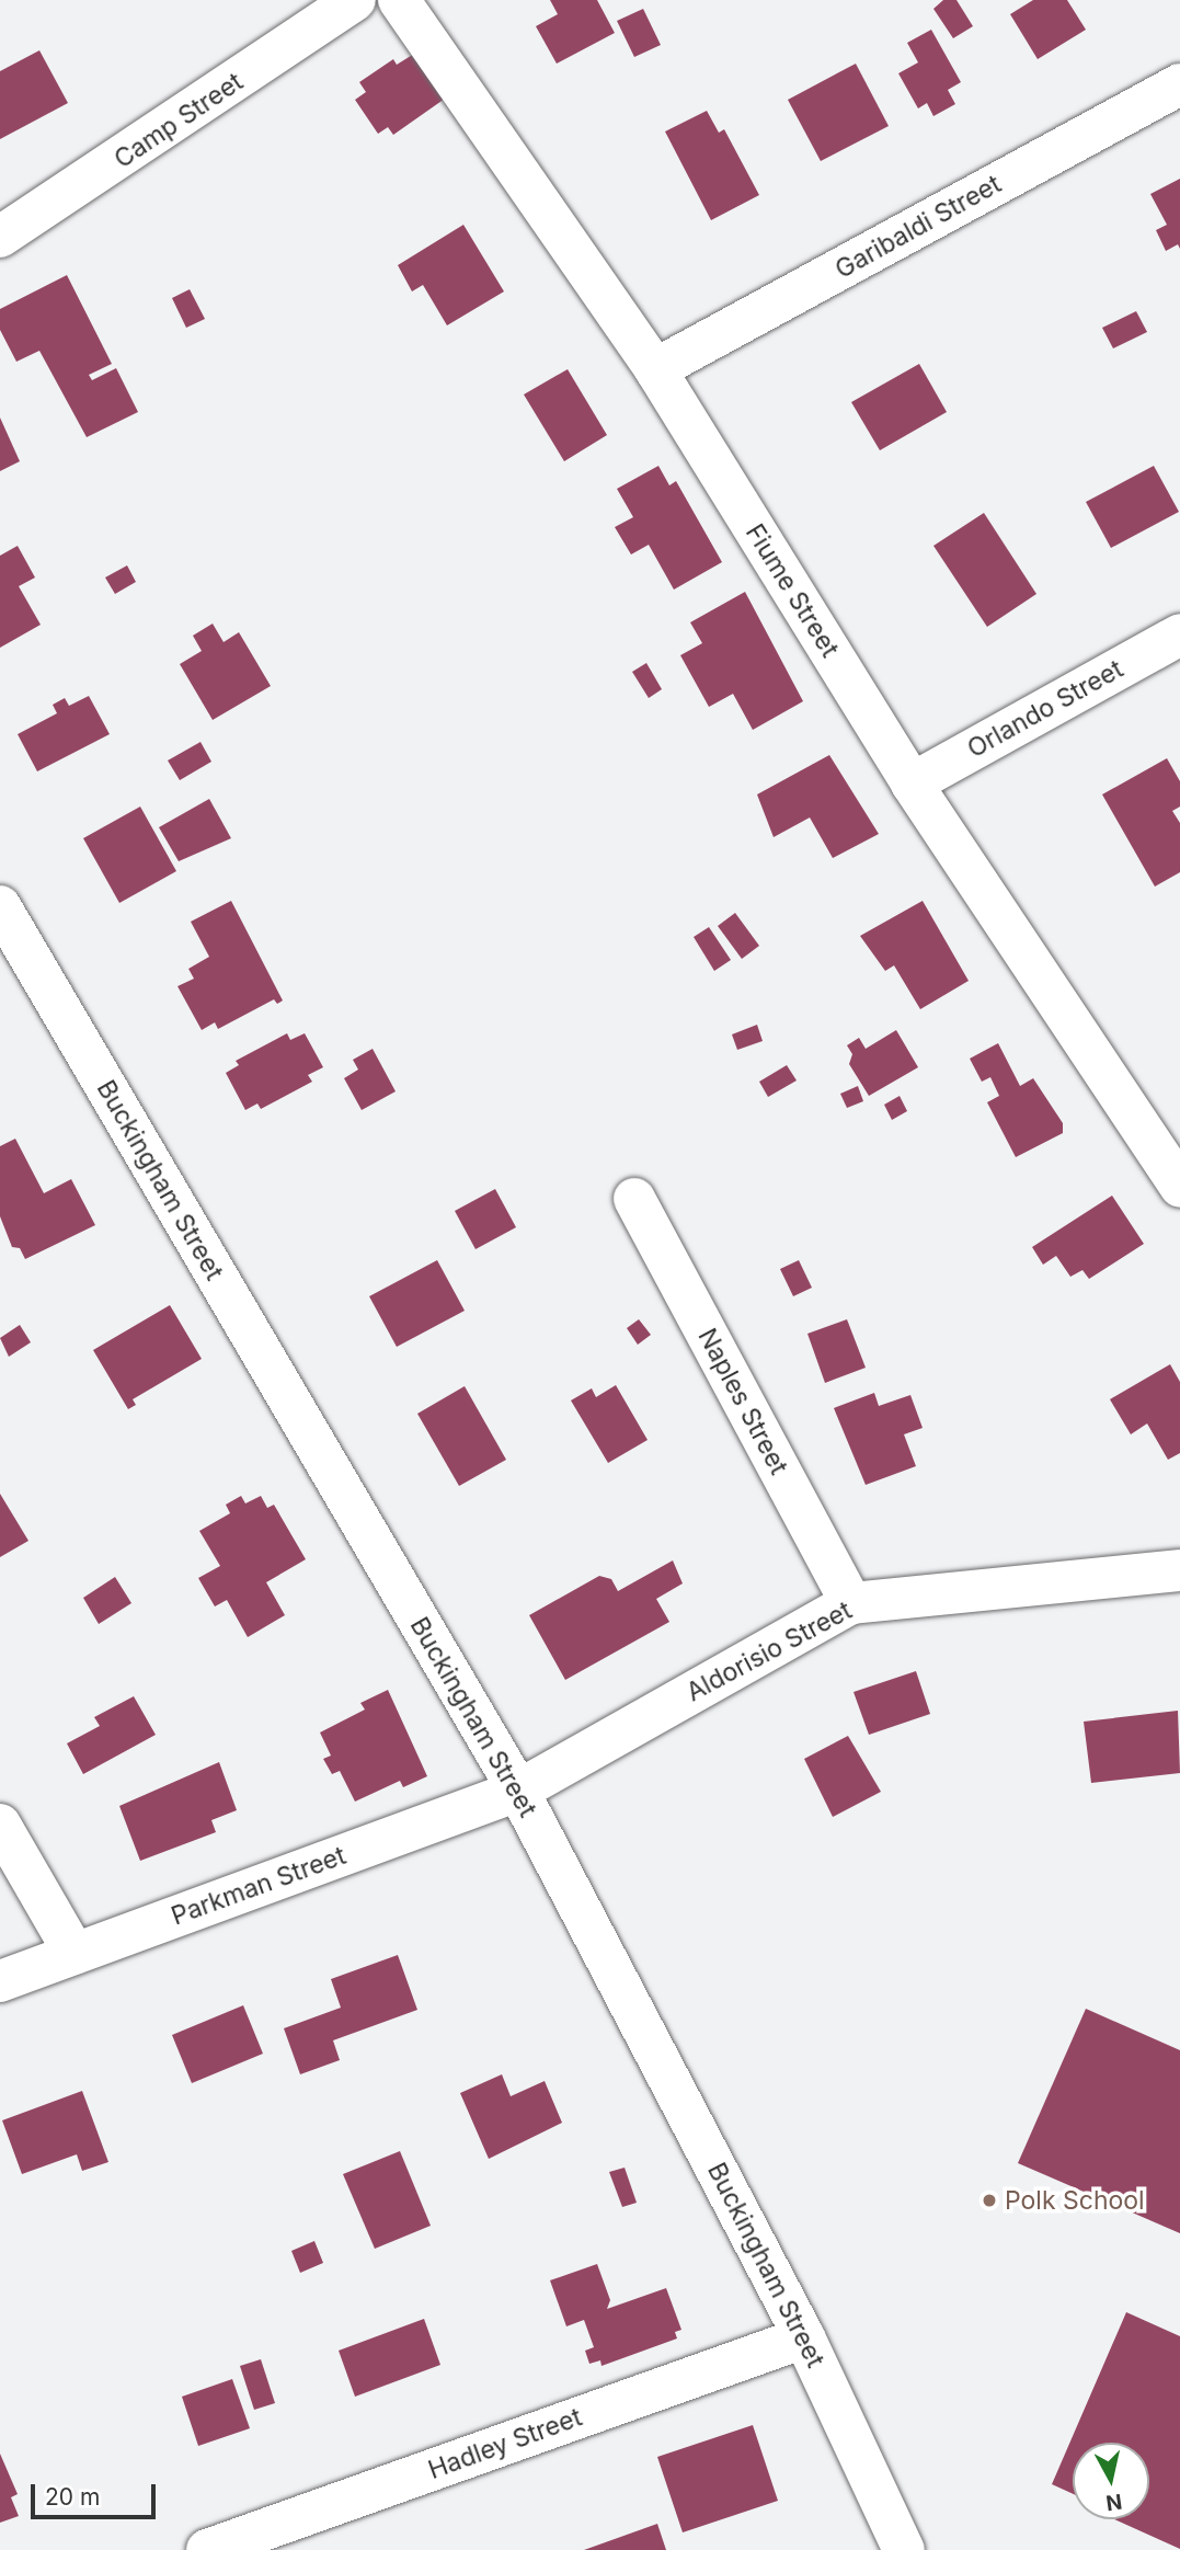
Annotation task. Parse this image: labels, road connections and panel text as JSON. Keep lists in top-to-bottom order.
{
  "streets": {
    "street": [
      "Camp Street",
      "Garibaldi Street",
      "Fiume Street",
      "Orlando Street",
      "Buckingham Street",
      "Naples Street",
      "Aldorisio Street",
      "Parkman Street",
      "Hadley Street"
    ]
  },
  "crossings": [
    ["Garibaldi Street", "Fiume Street"],
    ["Fiume Street", "Orlando Street"],
    ["Buckingham Street", "Aldorisio Street"],
    ["Buckingham Street", "Parkman Street"],
    ["Buckingham Street", "Hadley Street"],
    ["Naples Street", "Aldorisio Street"],
    ["Aldorisio Street", "Parkman Street"]
  ],
  "places": ["Polk School"],
  "scale_bar": "20 m",
  "north": "bottom"
}
